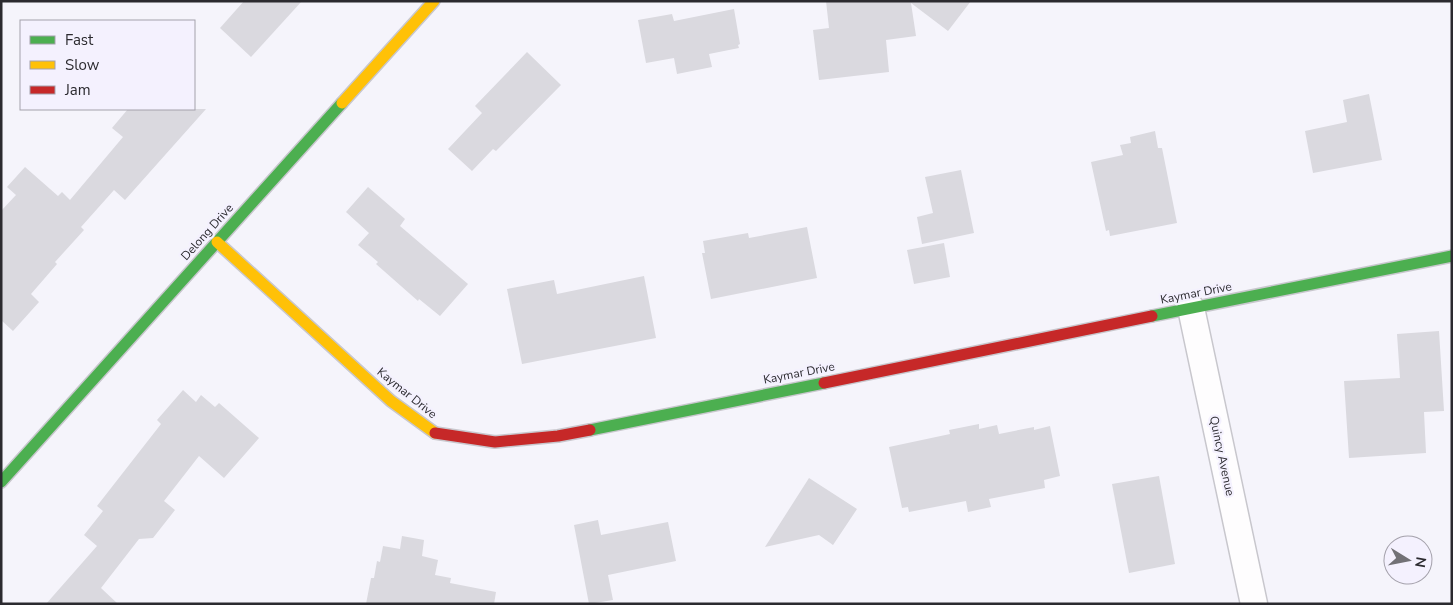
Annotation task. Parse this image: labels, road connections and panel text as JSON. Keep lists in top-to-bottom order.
{
  "streets": {
    "street": ["Delong Drive", "Kaymar Drive", "Quincy Avenue"]
  },
  "crossings": [
    ["Delong Drive", "Kaymar Drive"],
    ["Kaymar Drive", "Quincy Avenue"]
  ],
  "legend": ["Fast", "Slow", "Jam"],
  "north": "right"
}
